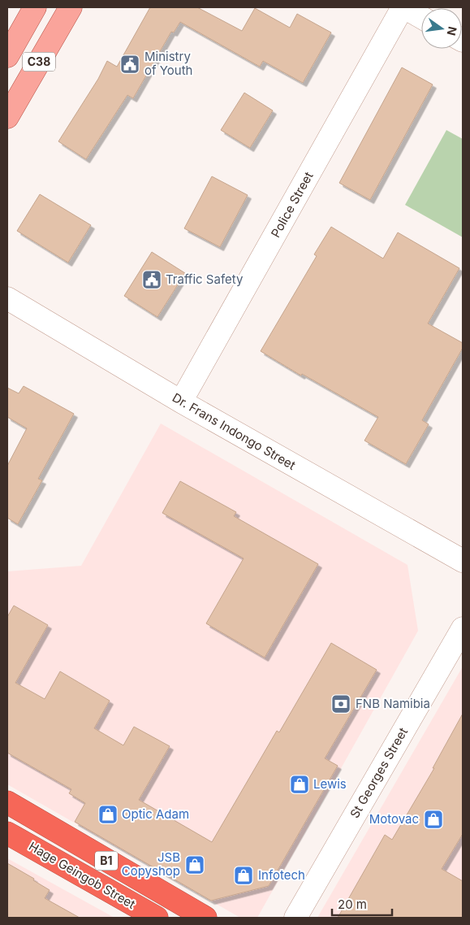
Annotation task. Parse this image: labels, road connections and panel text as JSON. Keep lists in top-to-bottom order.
{
  "streets": {
    "highway": ["B1", "Hage Geingob Street"],
    "main road": ["C38"],
    "street": ["Police Street", "Dr. Frans Indongo Street", "St Georges Street"]
  },
  "crossings": [
    ["Police Street", "Dr. Frans Indongo Street"]
  ],
  "places": {
    "public building": ["Ministry of Youth", "Traffic Safety"],
    "bank": ["FNB Namibia"],
    "shop": [
      "Lewis",
      "Optic Adam",
      "Motovac",
      "JSB Copyshop",
      "Infotech"
    ]
  },
  "scale_bar": "20 m",
  "north": "right"
}
